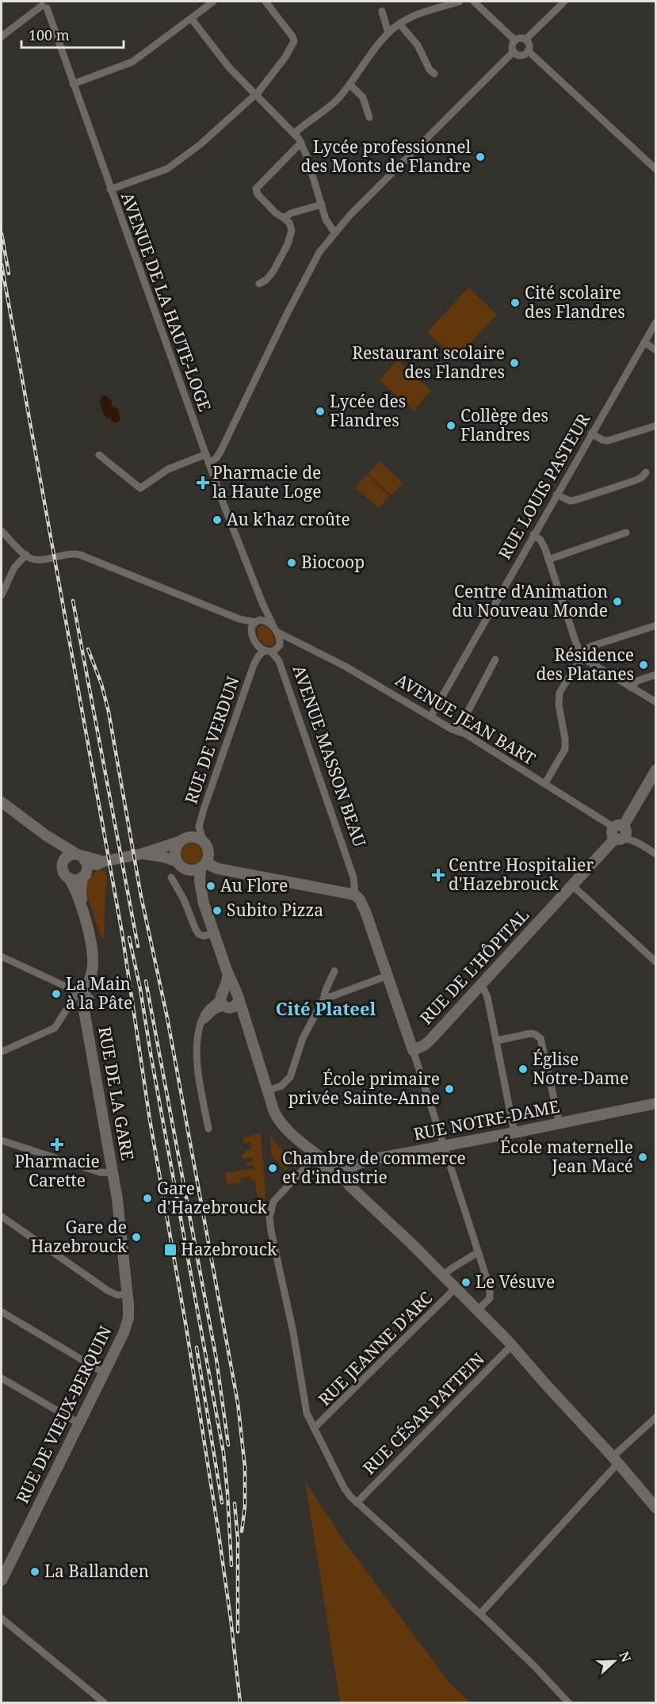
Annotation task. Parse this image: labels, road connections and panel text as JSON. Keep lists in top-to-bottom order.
{
  "streets": {
    "main road": [
      "AVENUE MASSON BEAU",
      "RUE DE L'HÔPITAL",
      "RUE DE LA GARE",
      "RUE NOTRE-DAME",
      "RUE DE VIEUX-BERQUIN"
    ],
    "street": [
      "AVENUE DE LA HAUTE-LOGE",
      "RUE LOUIS PASTEUR",
      "AVENUE JEAN BART",
      "RUE DE VERDUN",
      "RUE JEANNE D'ARC",
      "RUE CÉSAR PATTEIN"
    ]
  },
  "crossings": [
    ["AVENUE DE LA HAUTE-LOGE", "AVENUE JEAN BART"],
    ["AVENUE DE LA HAUTE-LOGE", "RUE DE VERDUN"],
    ["AVENUE DE LA HAUTE-LOGE", "AVENUE MASSON BEAU"],
    ["RUE LOUIS PASTEUR", "AVENUE JEAN BART"],
    ["AVENUE JEAN BART", "RUE DE VERDUN"],
    ["AVENUE JEAN BART", "AVENUE MASSON BEAU"],
    ["AVENUE JEAN BART", "RUE DE L'HÔPITAL"],
    ["RUE DE VERDUN", "AVENUE MASSON BEAU"],
    ["AVENUE MASSON BEAU", "RUE DE L'HÔPITAL"],
    ["AVENUE MASSON BEAU", "RUE NOTRE-DAME"],
    ["RUE DE LA GARE", "RUE DE VIEUX-BERQUIN"]
  ],
  "districts": ["Cité Plateel"],
  "places": {
    "other": [
      "Lycée professionnel des Monts de Flandre",
      "Cité scolaire des Flandres",
      "Restaurant scolaire des Flandres",
      "Lycée des Flandres",
      "Collège des Flandres",
      "Au k'haz croûte",
      "Biocoop",
      "Centre d'Animation du Nouveau Monde",
      "Résidence des Platanes",
      "Au Flore",
      "Subito Pizza",
      "La Main à la Pâte",
      "Église Notre-Dame",
      "École primaire privée Sainte-Anne",
      "École maternelle Jean Macé",
      "Chambre de commerce et d'industrie",
      "Gare d'Hazebrouck",
      "Gare de Hazebrouck",
      "Le Vésuve",
      "La Ballanden"
    ],
    "health": ["Pharmacie de la Haute Loge", "Centre Hospitalier d'Hazebrouck", "Pharmacie Carette"],
    "transit": ["Hazebrouck"]
  },
  "scale_bar": "100 m",
  "north": "right"
}
